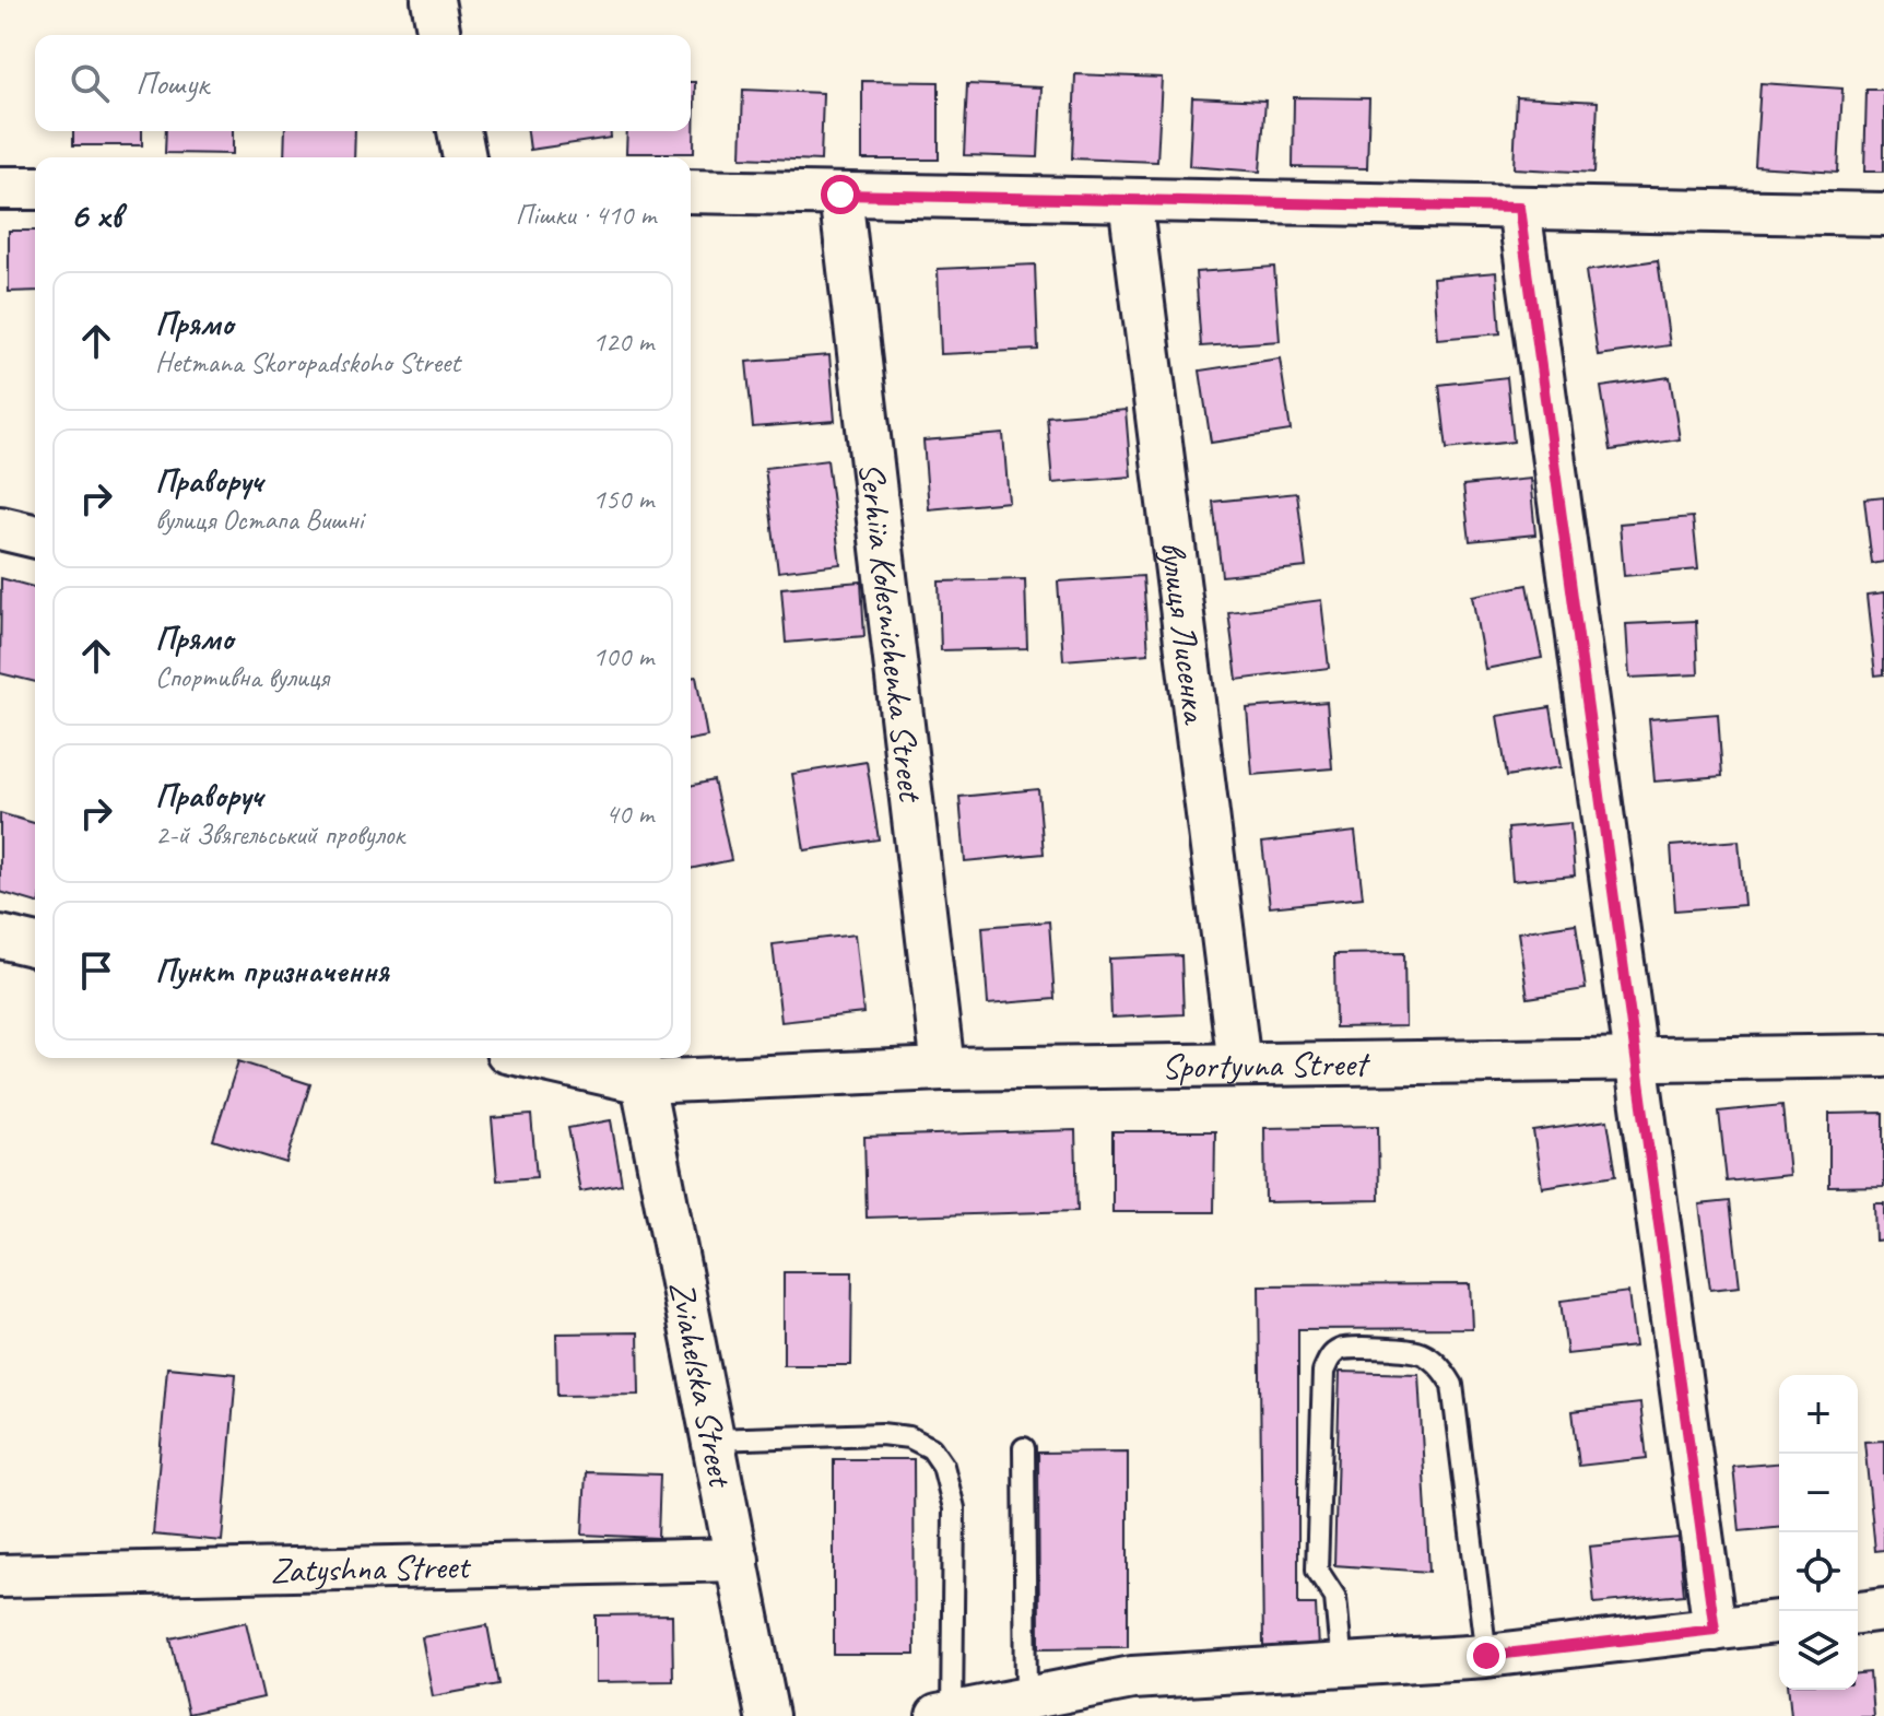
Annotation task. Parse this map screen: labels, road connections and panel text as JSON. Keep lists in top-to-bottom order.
{
  "streets": {
    "street": [
      "Serhiia Kolesnichenka Street",
      "вулиця Лисенка",
      "Sportyvna Street",
      "Zviahelska Street",
      "Zatyshna Street"
    ]
  },
  "crossings": [
    ["Serhiia Kolesnichenka Street", "Sportyvna Street"],
    ["вулиця Лисенка", "Sportyvna Street"],
    ["Sportyvna Street", "Zviahelska Street"],
    ["Zviahelska Street", "Zatyshna Street"]
  ],
  "page": {
    "search": "Пошук",
    "heading": ["6 хв", "Пішки · 410 m"],
    "list": [
      ["Прямо", "Hetmana Skoropadskoho Street", "120 m"],
      ["Праворуч", "вулиця Остапа Вишні", "150 m"],
      ["Прямо", "Спортивна вулиця", "100 m"],
      ["Праворуч", "2-й Звягельський провулок", "40 m"],
      "Пункт призначення"
    ],
    "map_buttons": ["+", "−"]
  }
}
